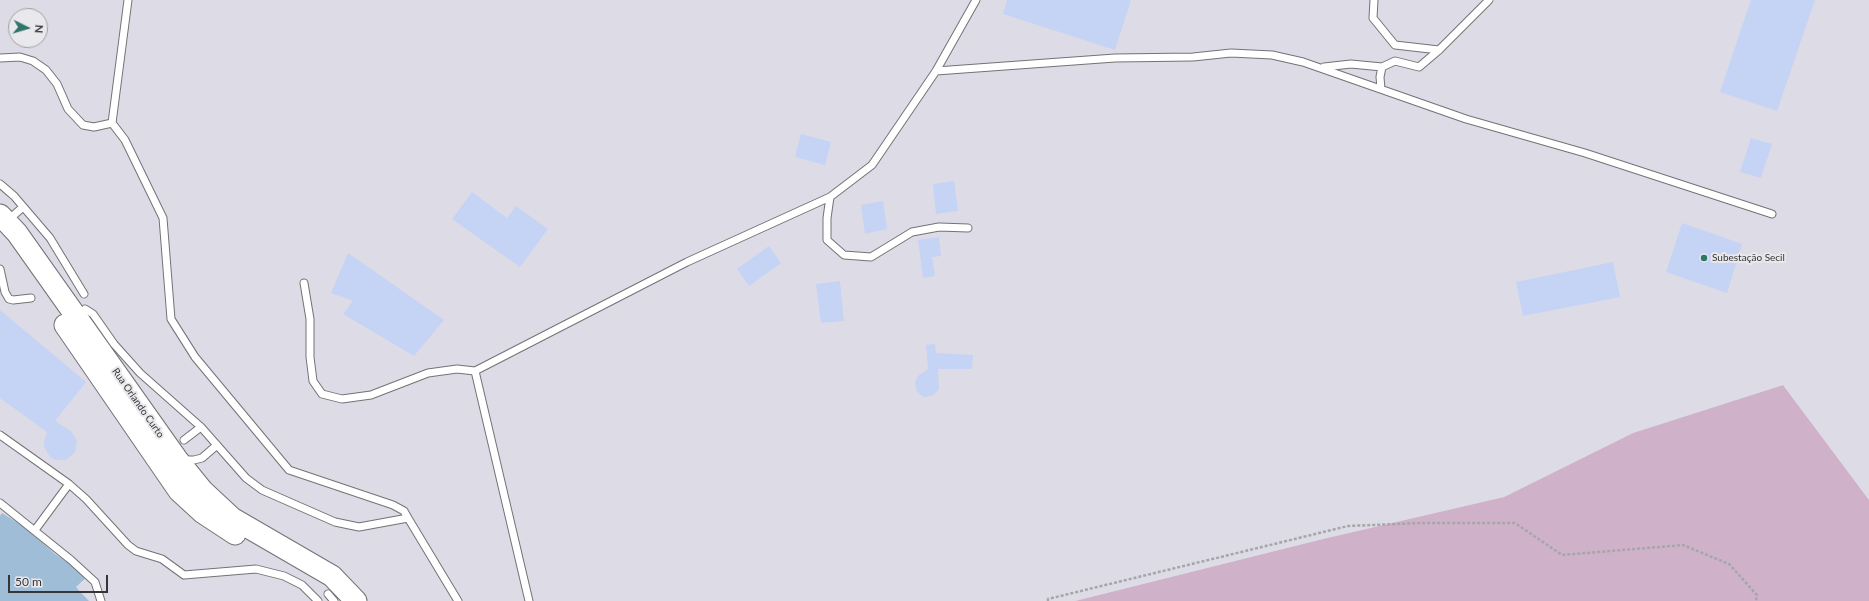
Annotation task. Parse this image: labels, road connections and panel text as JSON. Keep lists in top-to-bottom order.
{
  "streets": {
    "main road": ["Rua Orlando Curto"]
  },
  "places": ["Subestação Secil"],
  "scale_bar": "50 m",
  "north": "right"
}
